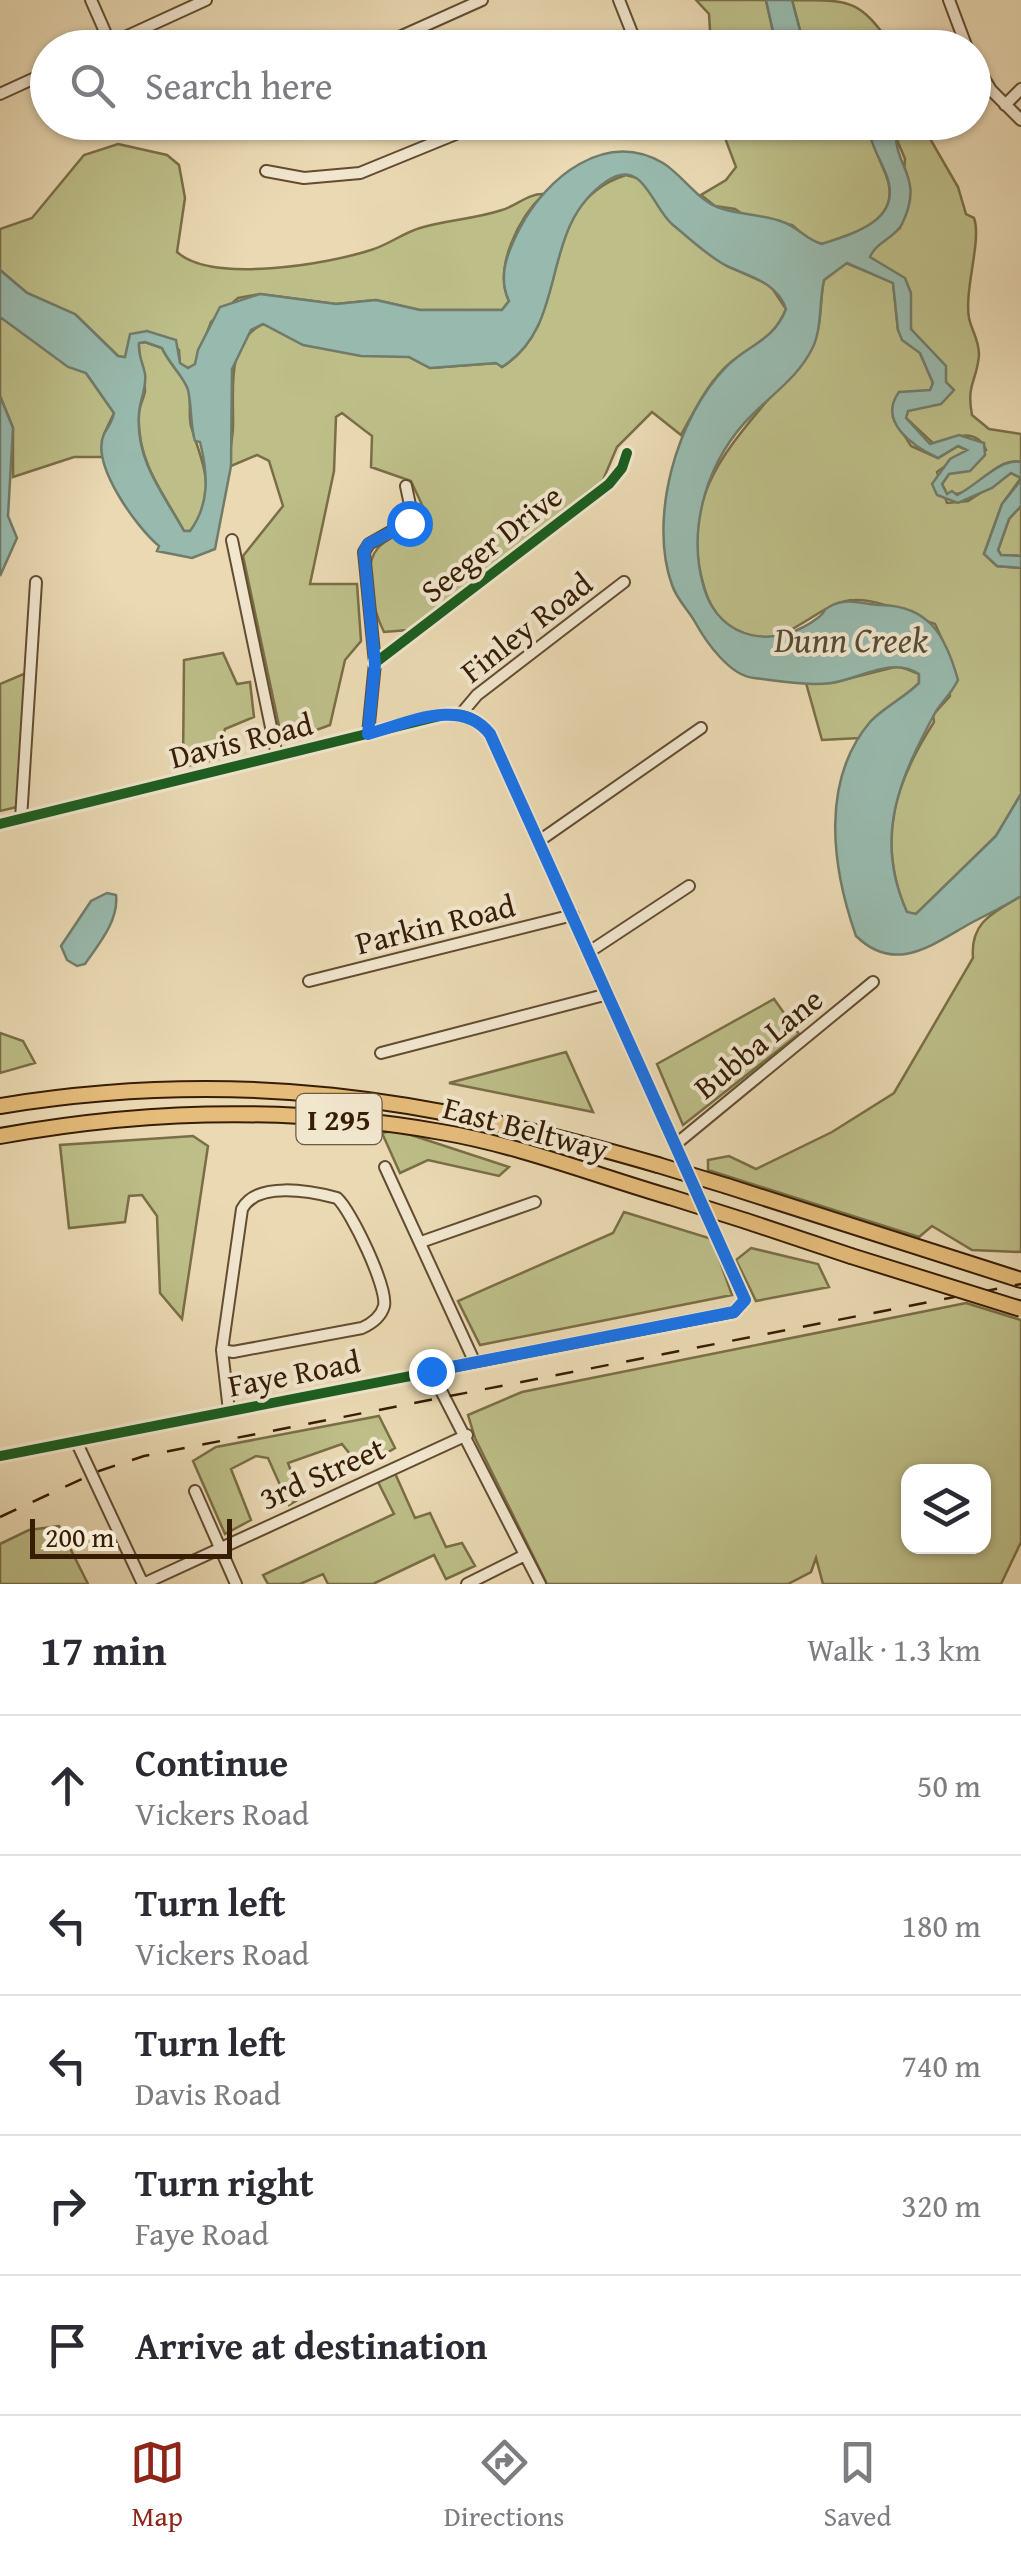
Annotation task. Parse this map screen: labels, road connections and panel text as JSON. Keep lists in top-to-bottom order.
{
  "streets": {
    "highway": ["I 295", "East Beltway"],
    "street": [
      "Seeger Drive",
      "Finley Road",
      "Davis Road",
      "Parkin Road",
      "Bubba Lane",
      "Faye Road",
      "3rd Street"
    ]
  },
  "crossings": [
    ["Finley Road", "Davis Road"],
    ["Bubba Lane", "Faye Road"]
  ],
  "water": ["Dunn Creek"],
  "scale_bar": "200 m",
  "page": {
    "search": "Search here",
    "scale": "200 m",
    "heading": ["17 min", "Walk · 1.3 km"],
    "list": [
      ["Continue", "Vickers Road", "50 m"],
      ["Turn left", "Vickers Road", "180 m"],
      ["Turn left", "Davis Road", "740 m"],
      ["Turn right", "Faye Road", "320 m"],
      "Arrive at destination"
    ],
    "nav": ["Map", "Directions", "Saved"]
  }
}
